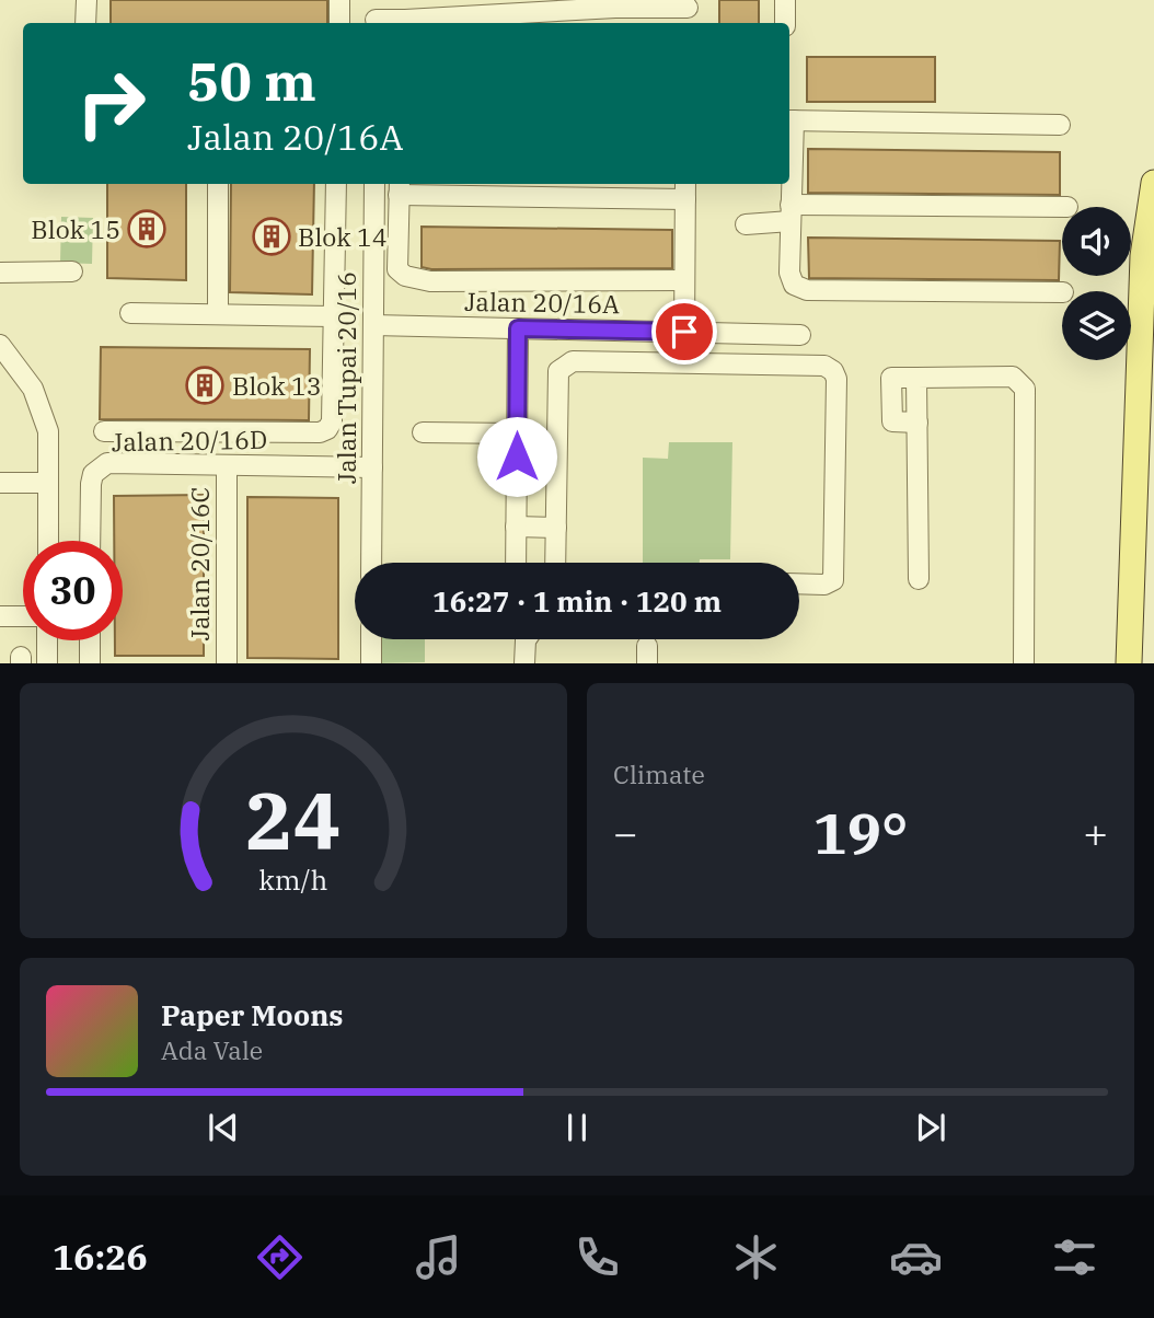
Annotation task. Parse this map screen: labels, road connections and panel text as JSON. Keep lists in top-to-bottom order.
{
  "streets": {
    "street": [
      "Jalan 20/16A",
      "Jalan Tupai 20/16",
      "Jalan 20/16D",
      "Jalan 20/16C"
    ]
  },
  "crossings": [
    ["Jalan 20/16A", "Jalan Tupai 20/16"],
    ["Jalan Tupai 20/16", "Jalan 20/16D"],
    ["Jalan 20/16D", "Jalan 20/16C"]
  ],
  "places": {
    "building": ["Blok 15", "Blok 14", "Blok 13"]
  },
  "page": {
    "turn": ["50 m", "Jalan 20/16A"],
    "limit": "30",
    "trip": "16:27 · 1 min · 120 m",
    "tile": "Climate",
    "heat": ["−", "19°", "+"],
    "song": ["Paper Moons", "Ada Vale"],
    "tabs": "16:26",
    "gauge": ["24", "km/h"]
  }
}
